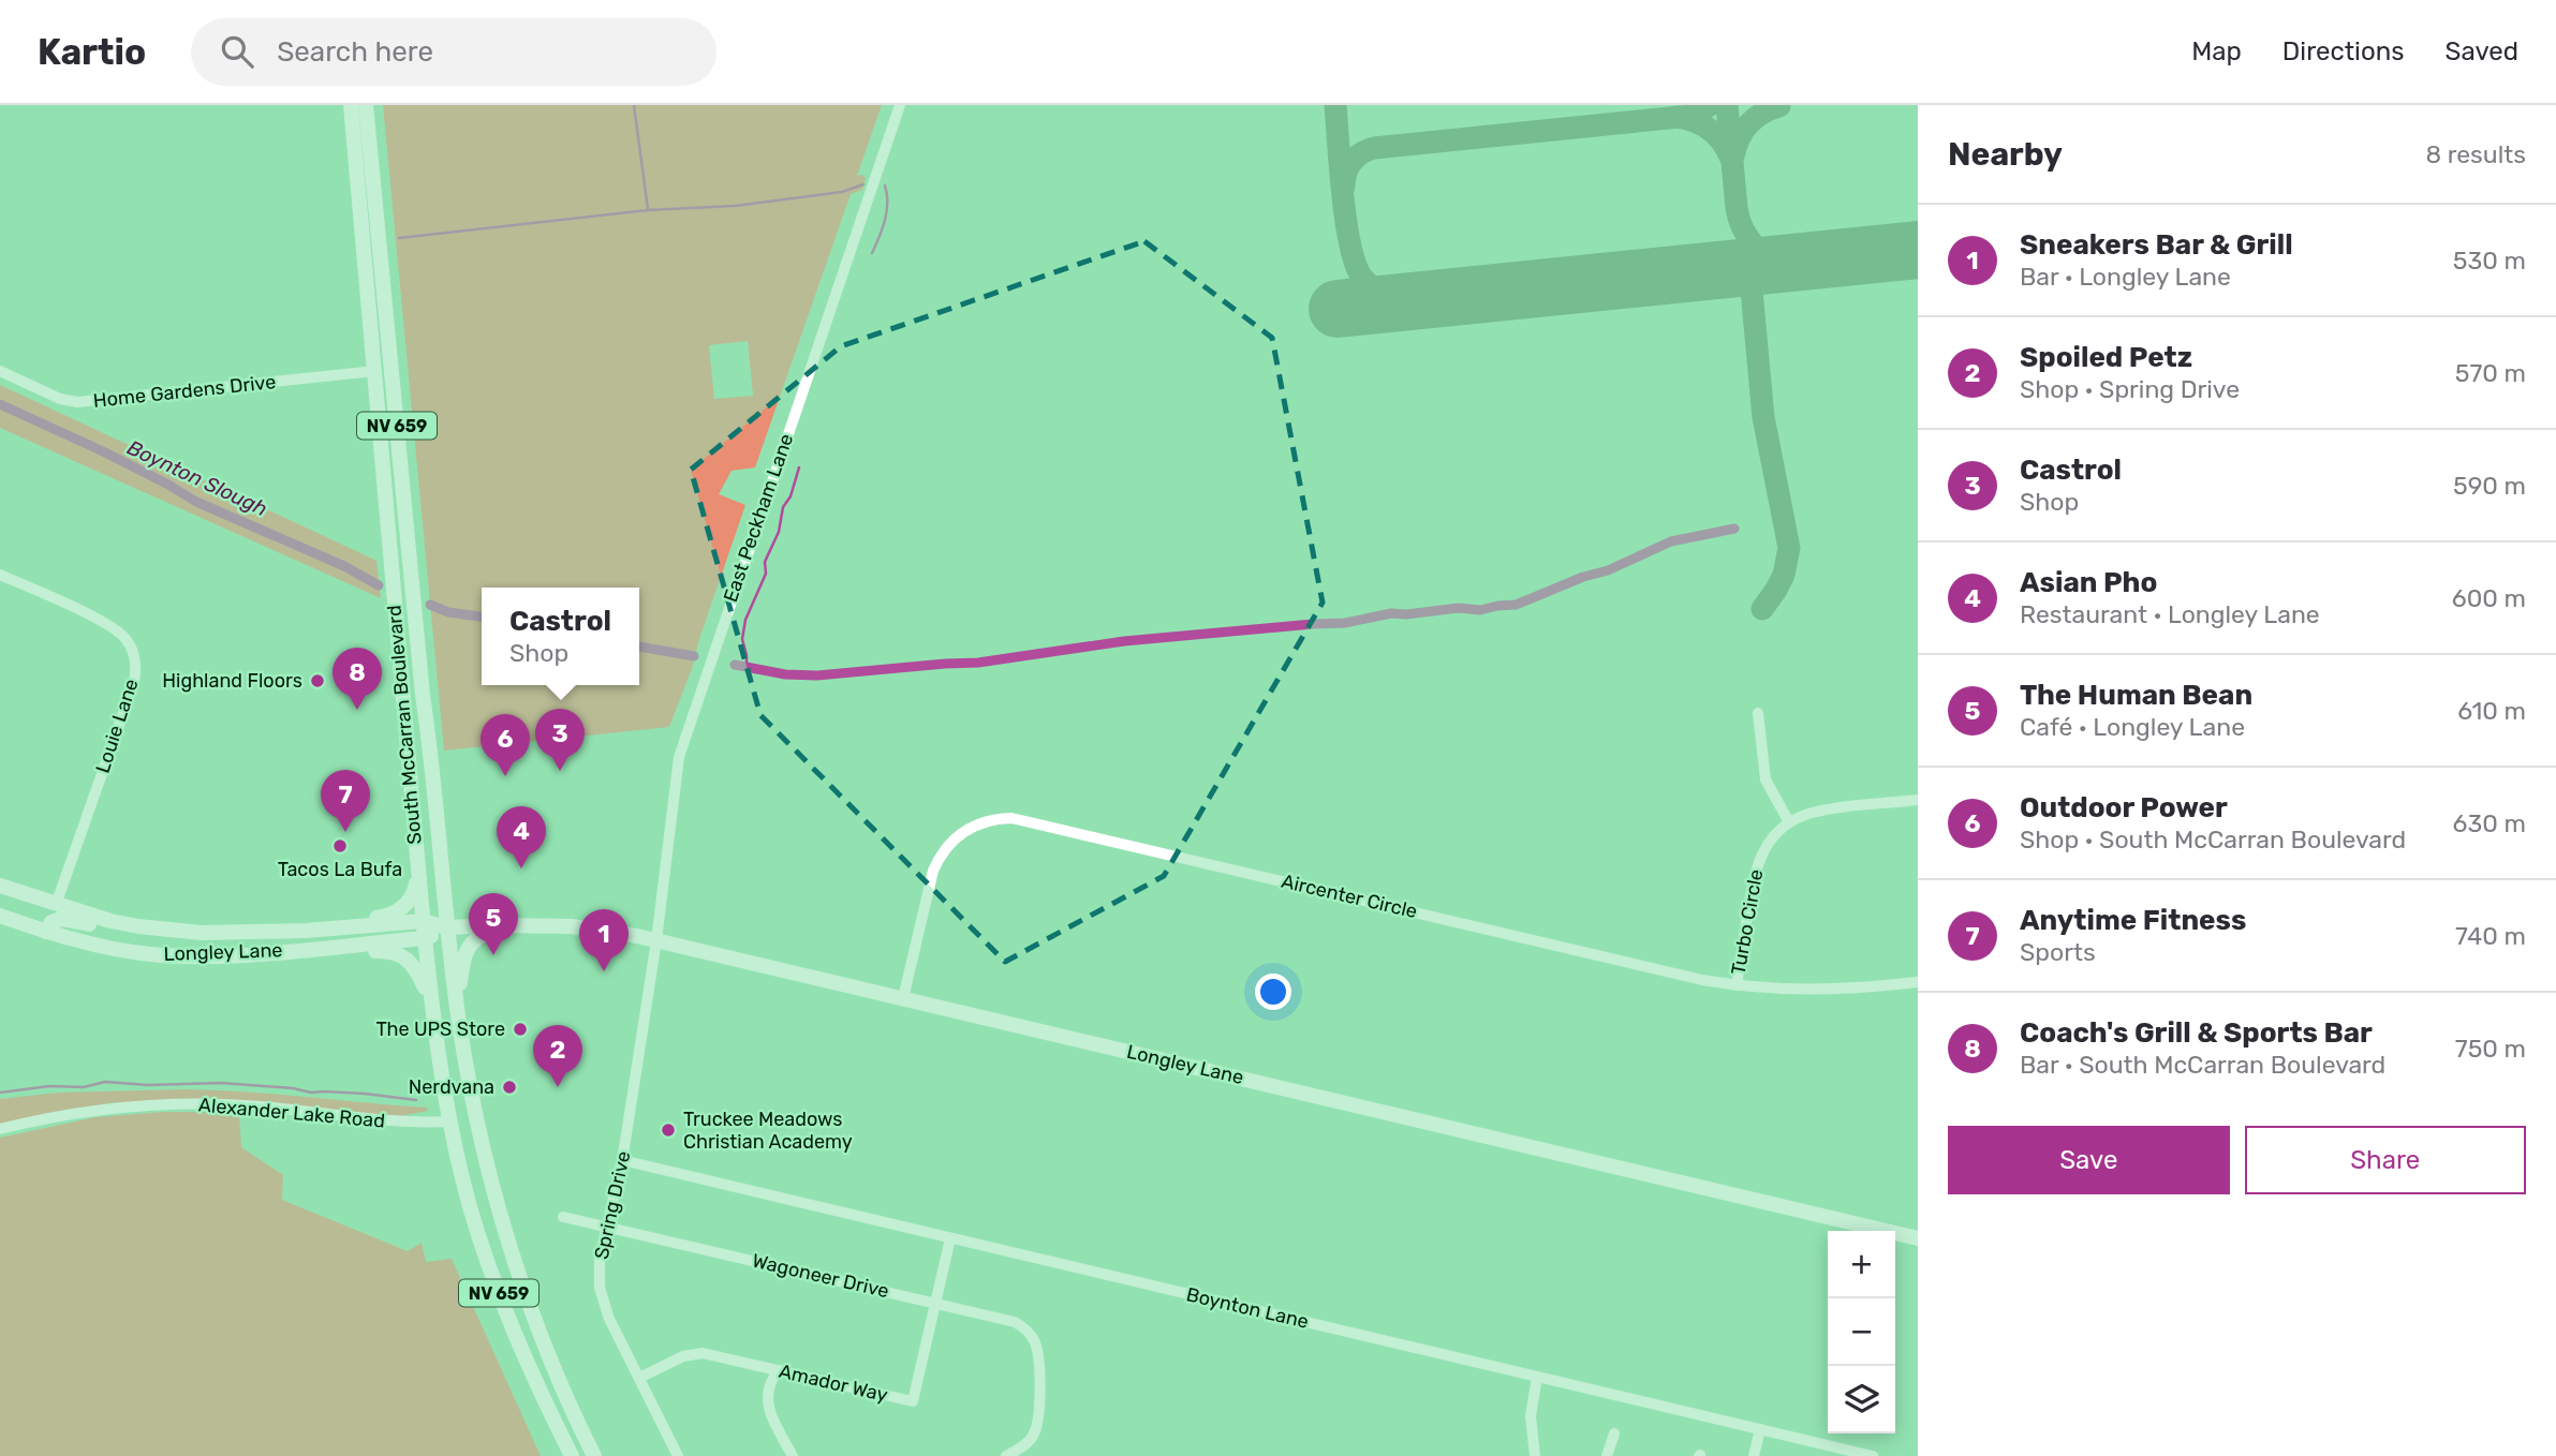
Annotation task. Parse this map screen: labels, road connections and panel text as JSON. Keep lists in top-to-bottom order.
{
  "streets": {
    "main road": ["NV 659", "South McCarran Boulevard", "Longley Lane"],
    "street": [
      "Home Gardens Drive",
      "East Peckham Lane",
      "Louie Lane",
      "Aircenter Circle",
      "Turbo Circle",
      "Alexander Lake Road",
      "Spring Drive",
      "Wagoneer Drive",
      "Boynton Lane",
      "Amador Way"
    ]
  },
  "crossings": [
    ["Home Gardens Drive", "South McCarran Boulevard"],
    ["East Peckham Lane", "Longley Lane"],
    ["East Peckham Lane", "Spring Drive"],
    ["South McCarran Boulevard", "Longley Lane"],
    ["South McCarran Boulevard", "Alexander Lake Road"],
    ["Louie Lane", "Longley Lane"],
    ["Aircenter Circle", "Turbo Circle"],
    ["Aircenter Circle", "Longley Lane"],
    ["Longley Lane", "Spring Drive"],
    ["Spring Drive", "Wagoneer Drive"],
    ["Spring Drive", "Boynton Lane"],
    ["Spring Drive", "Amador Way"],
    ["Wagoneer Drive", "Amador Way"],
    ["Boynton Lane", "Amador Way"]
  ],
  "water": ["Boynton Slough"],
  "places": [
    "Highland Floors",
    "Tacos La Bufa",
    "The UPS Store",
    "Nerdvana",
    "Truckee Meadows Christian Academy"
  ],
  "page": {
    "header": "Kartio",
    "search": "Search here",
    "nav": ["Map", "Directions", "Saved"],
    "heading": ["Nearby", "8 results"],
    "list": [
      {
        "mark": "1",
        "name": "Sneakers Bar & Grill",
        "note": "Bar · Longley Lane",
        "value": "530 m"
      },
      {
        "mark": "2",
        "name": "Spoiled Petz",
        "note": "Shop · Spring Drive",
        "value": "570 m"
      },
      {
        "mark": "3",
        "name": "Castrol",
        "note": "Shop",
        "value": "590 m"
      },
      {
        "mark": "4",
        "name": "Asian Pho",
        "note": "Restaurant · Longley Lane",
        "value": "600 m"
      },
      {
        "mark": "5",
        "name": "The Human Bean",
        "note": "Café · Longley Lane",
        "value": "610 m"
      },
      {
        "mark": "6",
        "name": "Outdoor Power",
        "note": "Shop · South McCarran Boulevard",
        "value": "630 m"
      },
      {
        "mark": "7",
        "name": "Anytime Fitness",
        "note": "Sports",
        "value": "740 m"
      },
      {
        "mark": "8",
        "name": "Coach's Grill & Sports Bar",
        "note": "Bar · South McCarran Boulevard",
        "value": "750 m"
      }
    ],
    "popup": ["Castrol", "Shop"],
    "pins": [
      "8",
      "3",
      "6",
      "7",
      "4",
      "5",
      "1",
      "2"
    ],
    "buttons": ["Save", "Share"],
    "map_buttons": ["+", "−"]
  }
}
